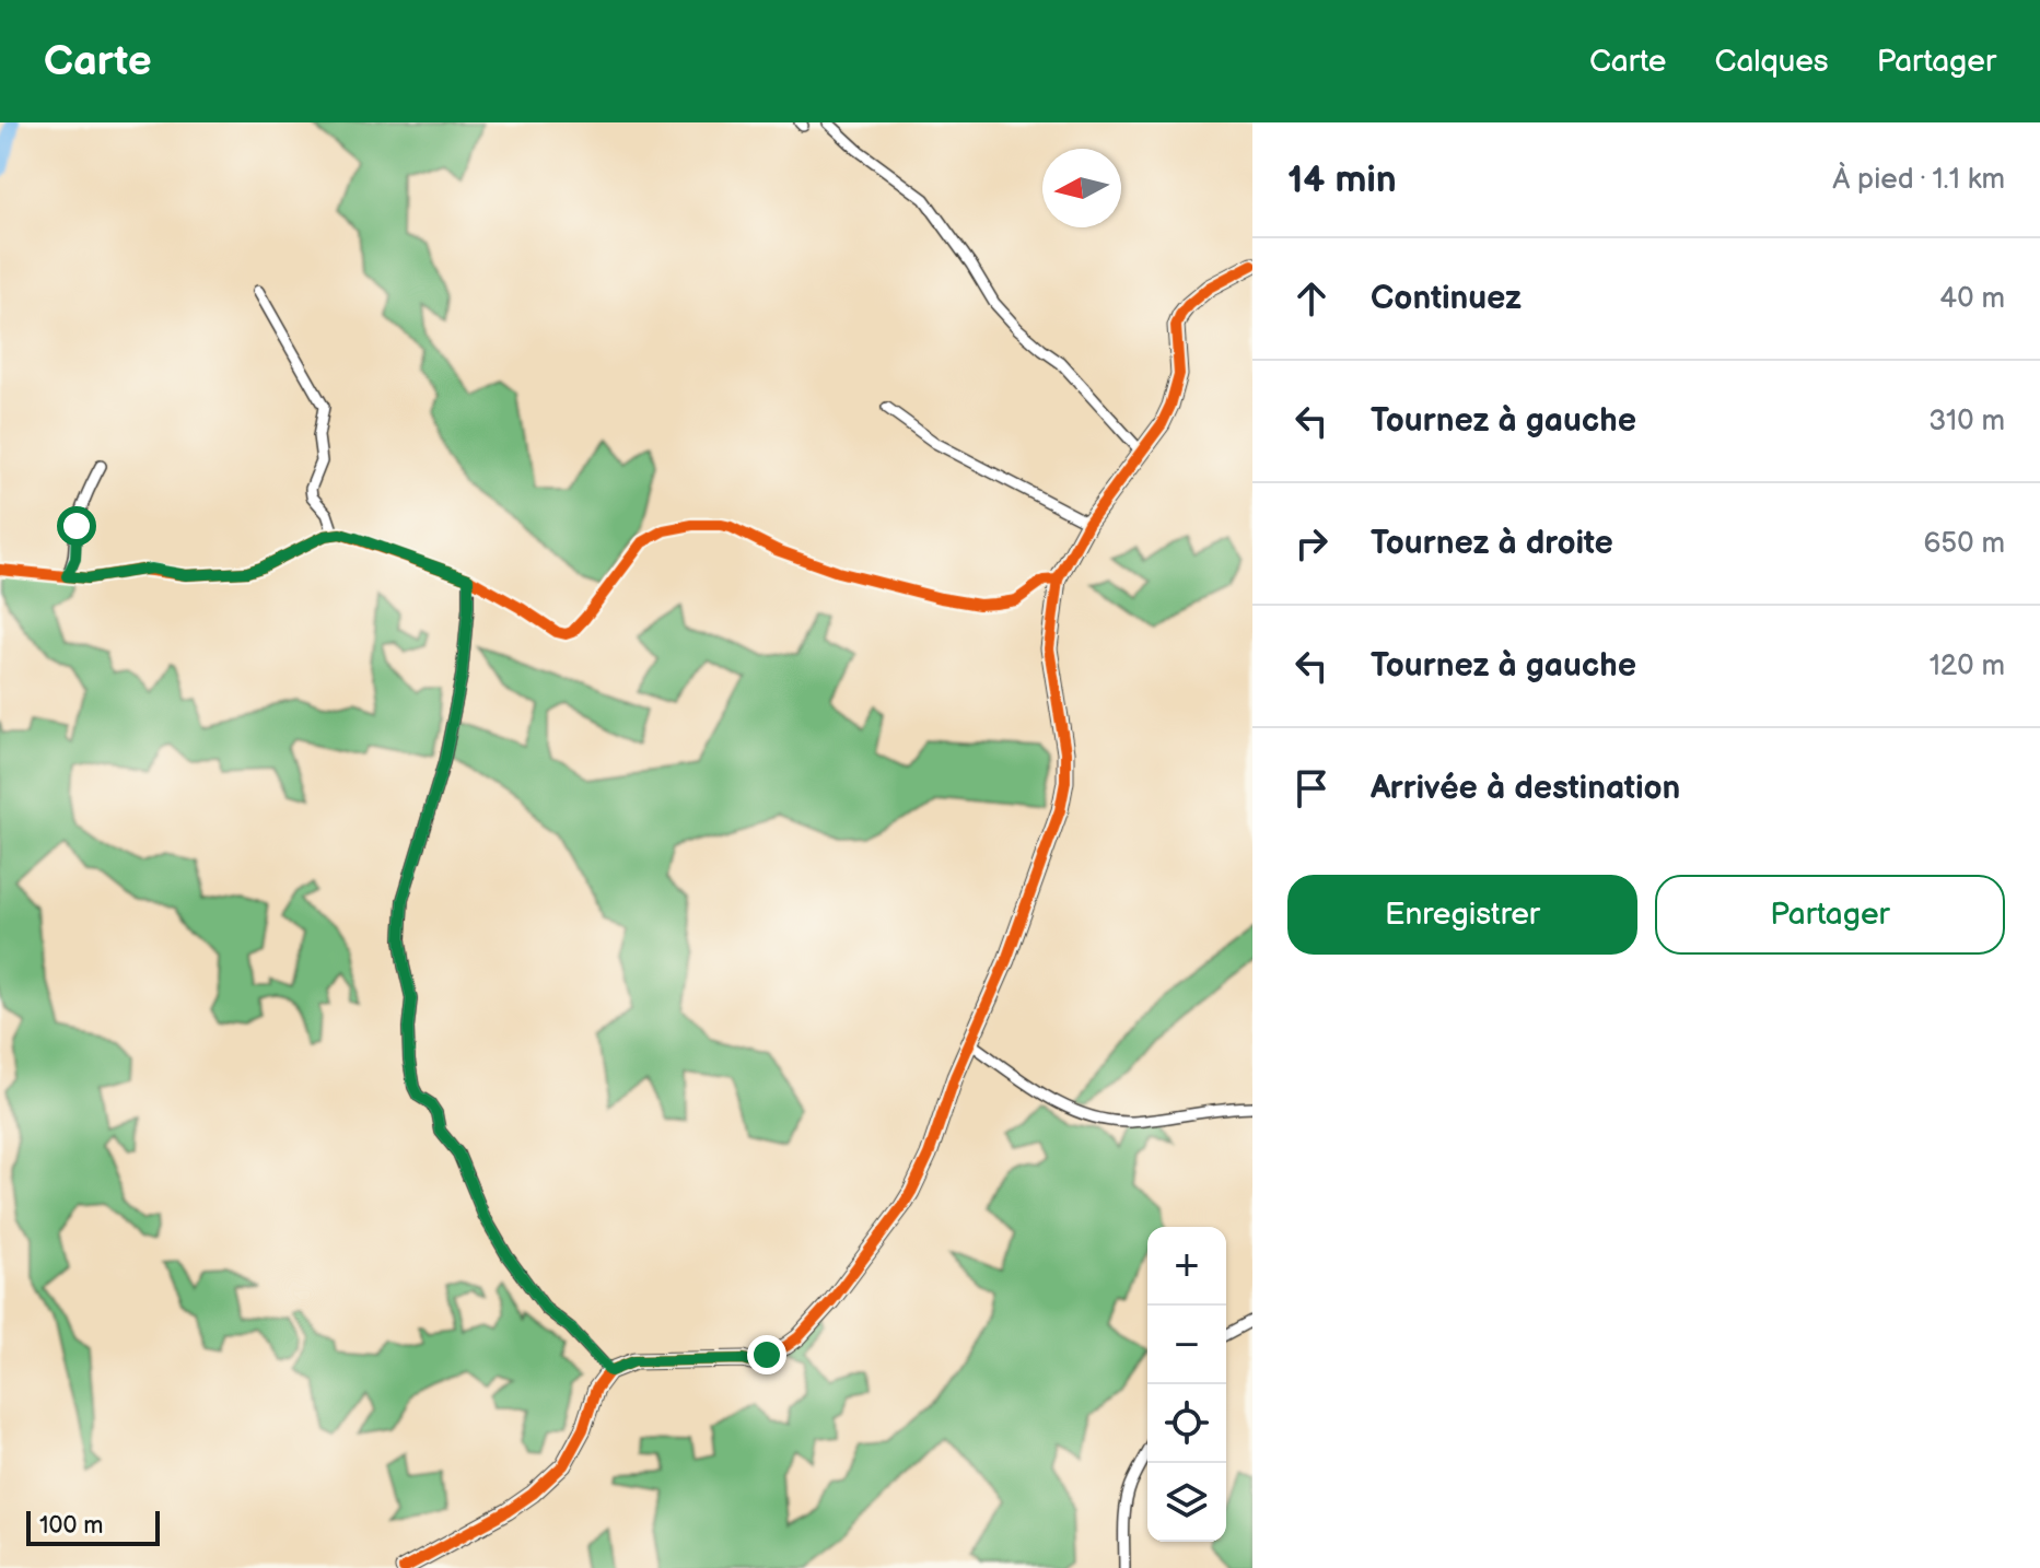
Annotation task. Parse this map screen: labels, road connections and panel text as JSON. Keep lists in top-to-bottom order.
{
  "scale_bar": "100 m",
  "north": "left",
  "page": {
    "header": "Carte",
    "nav": ["Carte", "Calques", "Partager"],
    "heading": ["14 min", "À pied · 1.1 km"],
    "list": [
      ["Continuez", "40 m"],
      ["Tournez à gauche", "310 m"],
      ["Tournez à droite", "650 m"],
      ["Tournez à gauche", "120 m"],
      "Arrivée à destination"
    ],
    "buttons": ["Enregistrer", "Partager"],
    "map_buttons": ["+", "−"],
    "scale": "100 m"
  }
}
